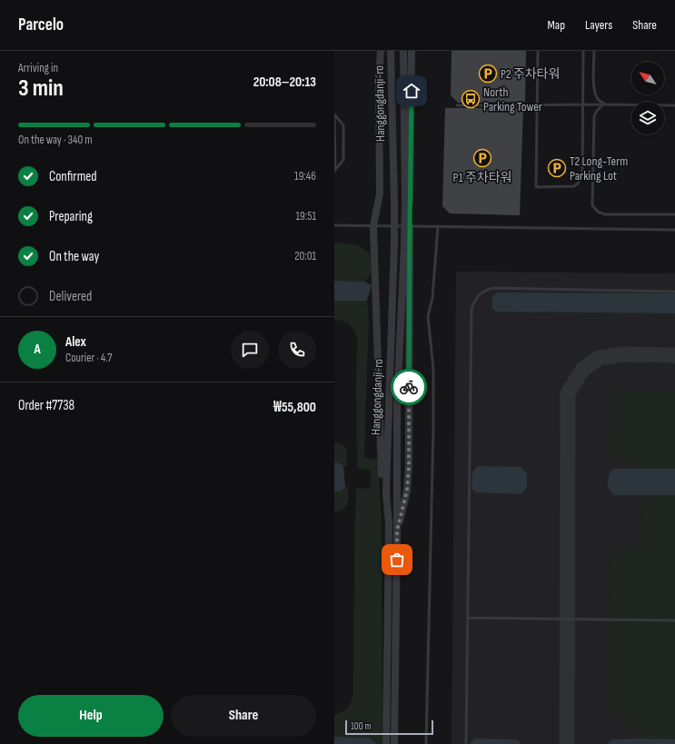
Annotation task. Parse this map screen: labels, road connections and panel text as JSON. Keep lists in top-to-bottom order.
{
  "streets": {
    "street": ["Hanggongdanji-ro"]
  },
  "places": {
    "parking": ["P2 주차타워", "P1 주차타워", "T2 Long-Term Parking Lot"],
    "bus stop": ["North Parking Tower"]
  },
  "scale_bar": "100 m",
  "north": "top left",
  "page": {
    "header": "Parcelo",
    "nav": ["Map", "Layers", "Share"],
    "heading": ["3 min", "Arriving in", "20:08–20:13"],
    "panel": [
      "Alex",
      "Courier · 4.7",
      "Order #7738",
      "₩55,800"
    ],
    "bar": "On the way · 340 m",
    "list": [
      ["Confirmed", "19:46"],
      ["Preparing", "19:51"],
      ["On the way", "20:01"],
      "Delivered"
    ],
    "round": "A",
    "buttons": ["Help", "Share"],
    "scale": "100 m"
  }
}
